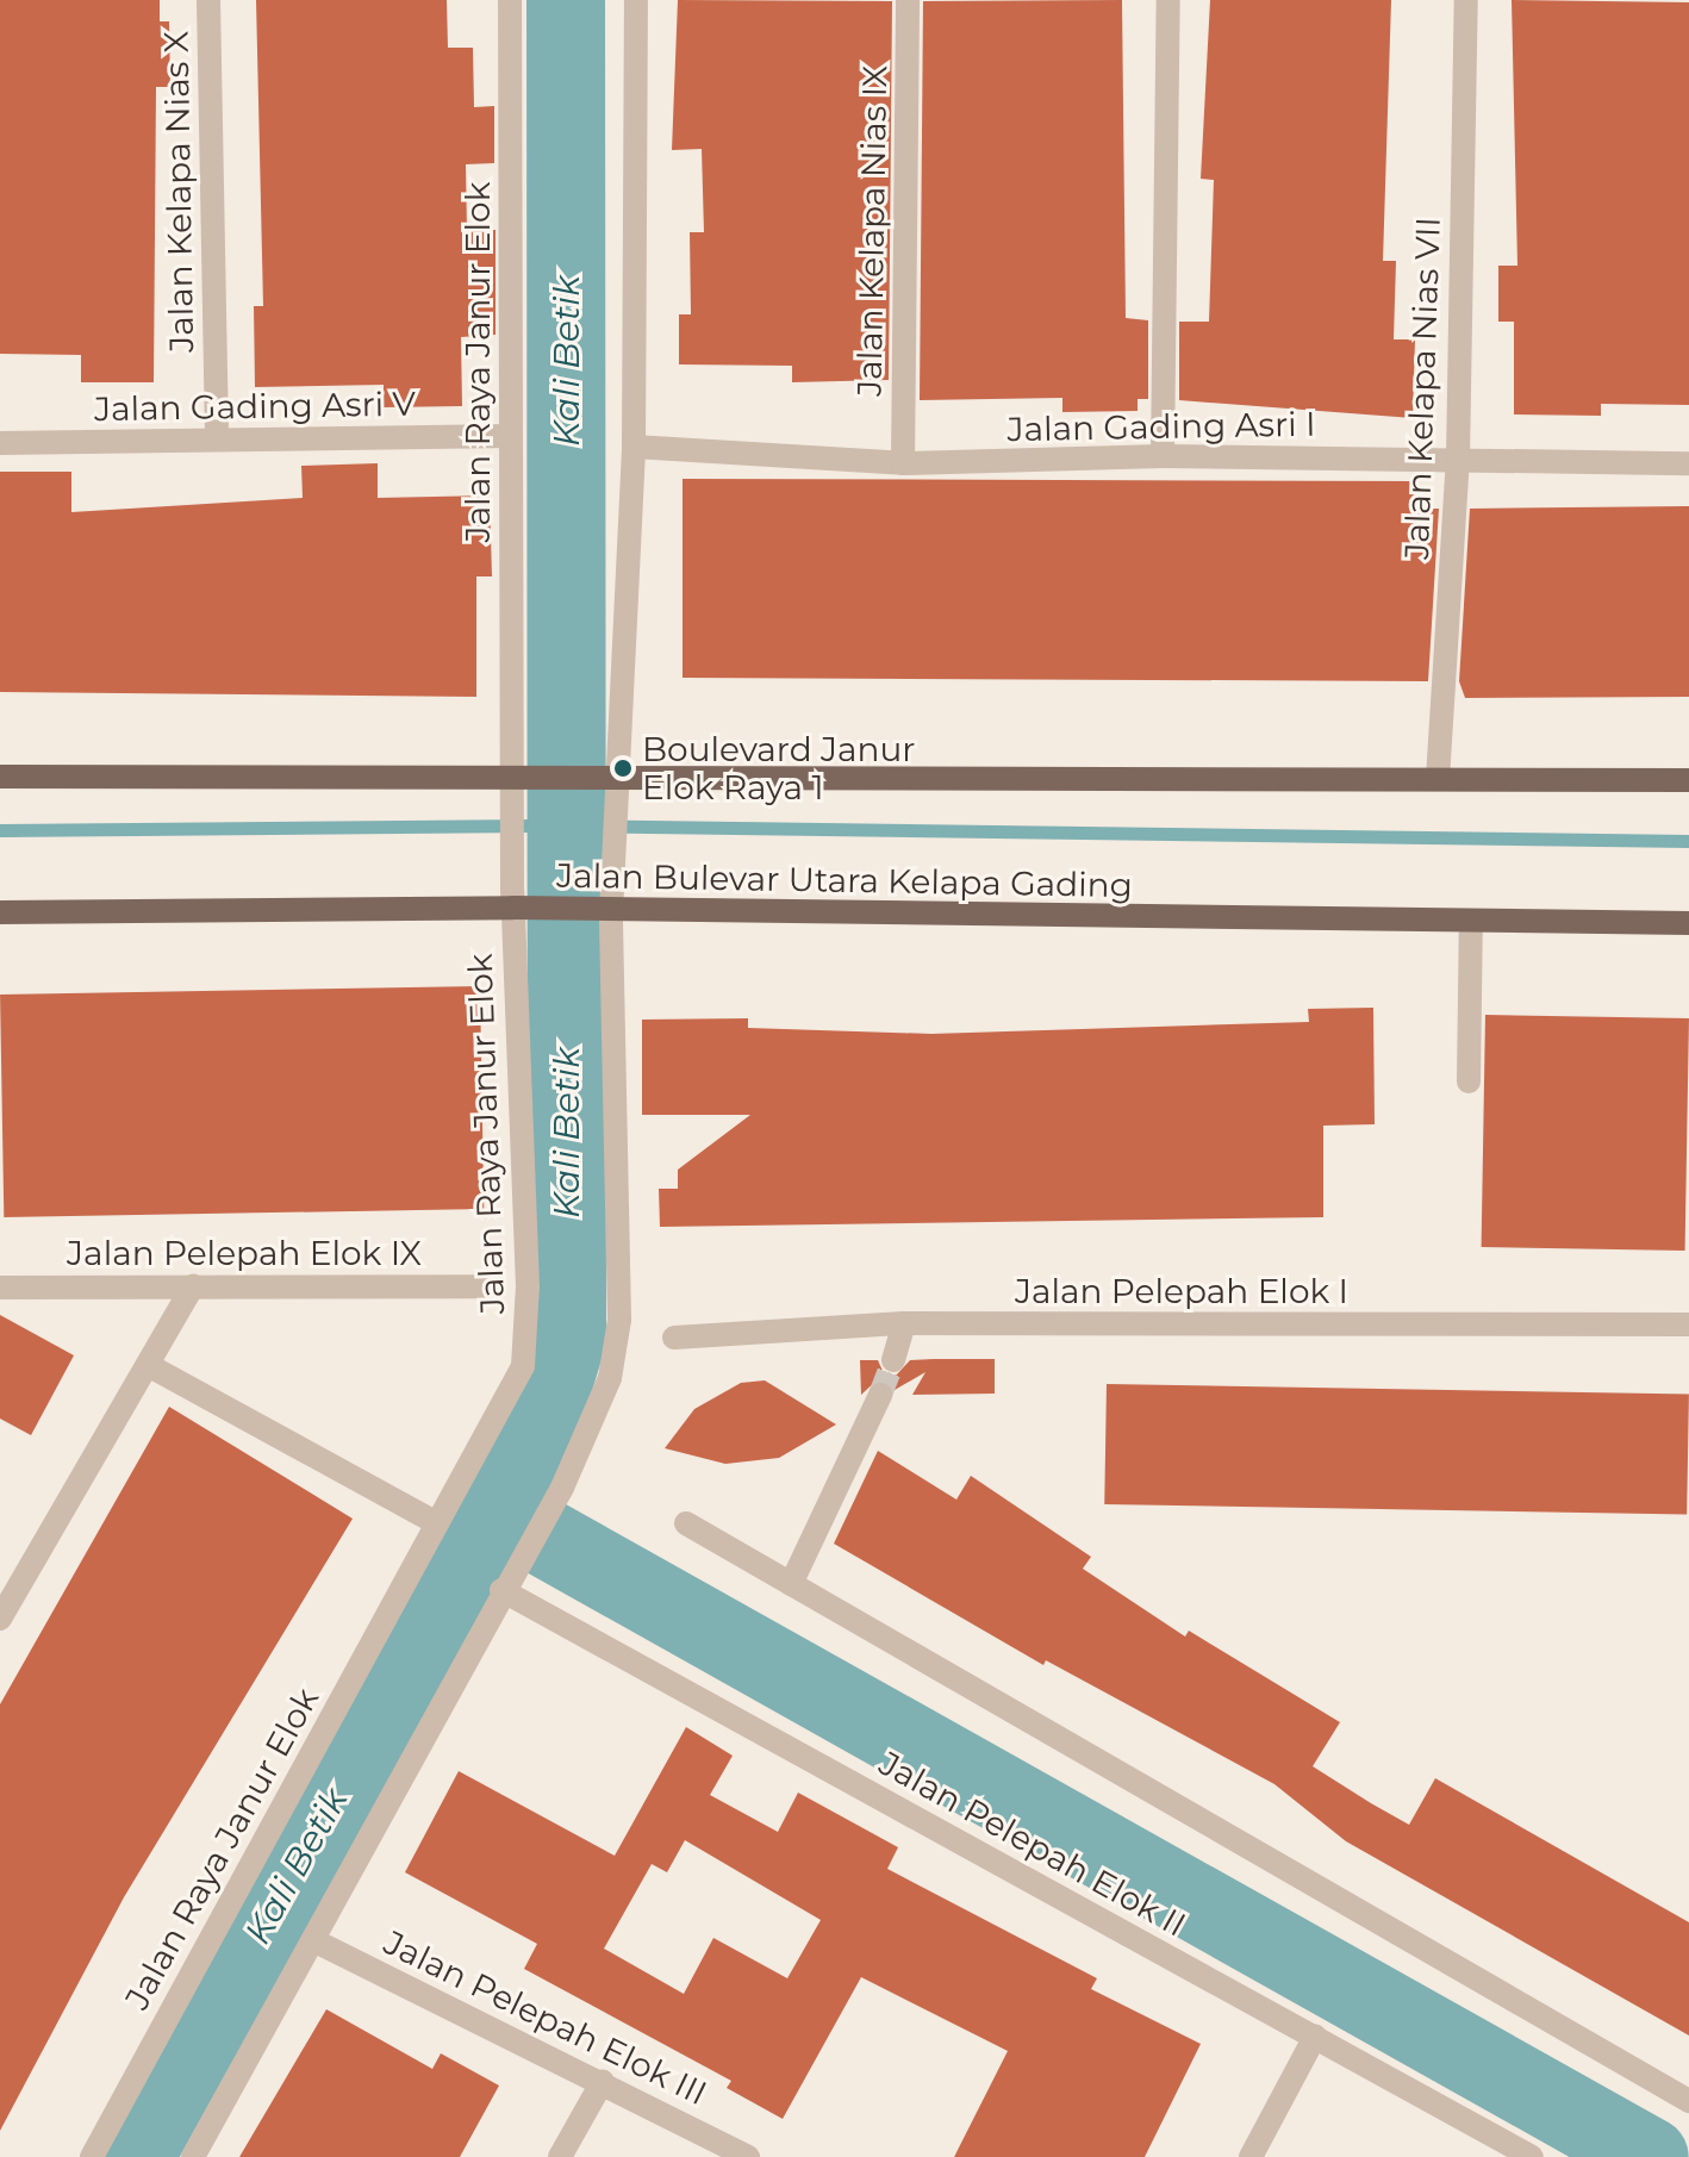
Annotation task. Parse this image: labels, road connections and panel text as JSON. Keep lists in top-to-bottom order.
{
  "streets": {
    "main road": ["Jalan Bulevar Utara Kelapa Gading"],
    "street": [
      "Jalan Kelapa Nias X",
      "Jalan Kelapa Nias IX",
      "Jalan Raya Janur Elok",
      "Jalan Kelapa Nias VII",
      "Jalan Gading Asri V",
      "Jalan Gading Asri I",
      "Jalan Pelepah Elok IX",
      "Jalan Pelepah Elok I",
      "Jalan Pelepah Elok II",
      "Jalan Pelepah Elok III"
    ]
  },
  "crossings": [
    ["Jalan Kelapa Nias X", "Jalan Gading Asri V"],
    ["Jalan Kelapa Nias IX", "Jalan Gading Asri I"],
    ["Jalan Raya Janur Elok", "Jalan Gading Asri V"],
    ["Jalan Raya Janur Elok", "Jalan Bulevar Utara Kelapa Gading"],
    ["Jalan Kelapa Nias VII", "Jalan Gading Asri I"]
  ],
  "water": ["Kali Betik"],
  "places": ["Boulevard Janur Elok Raya 1"]
}
